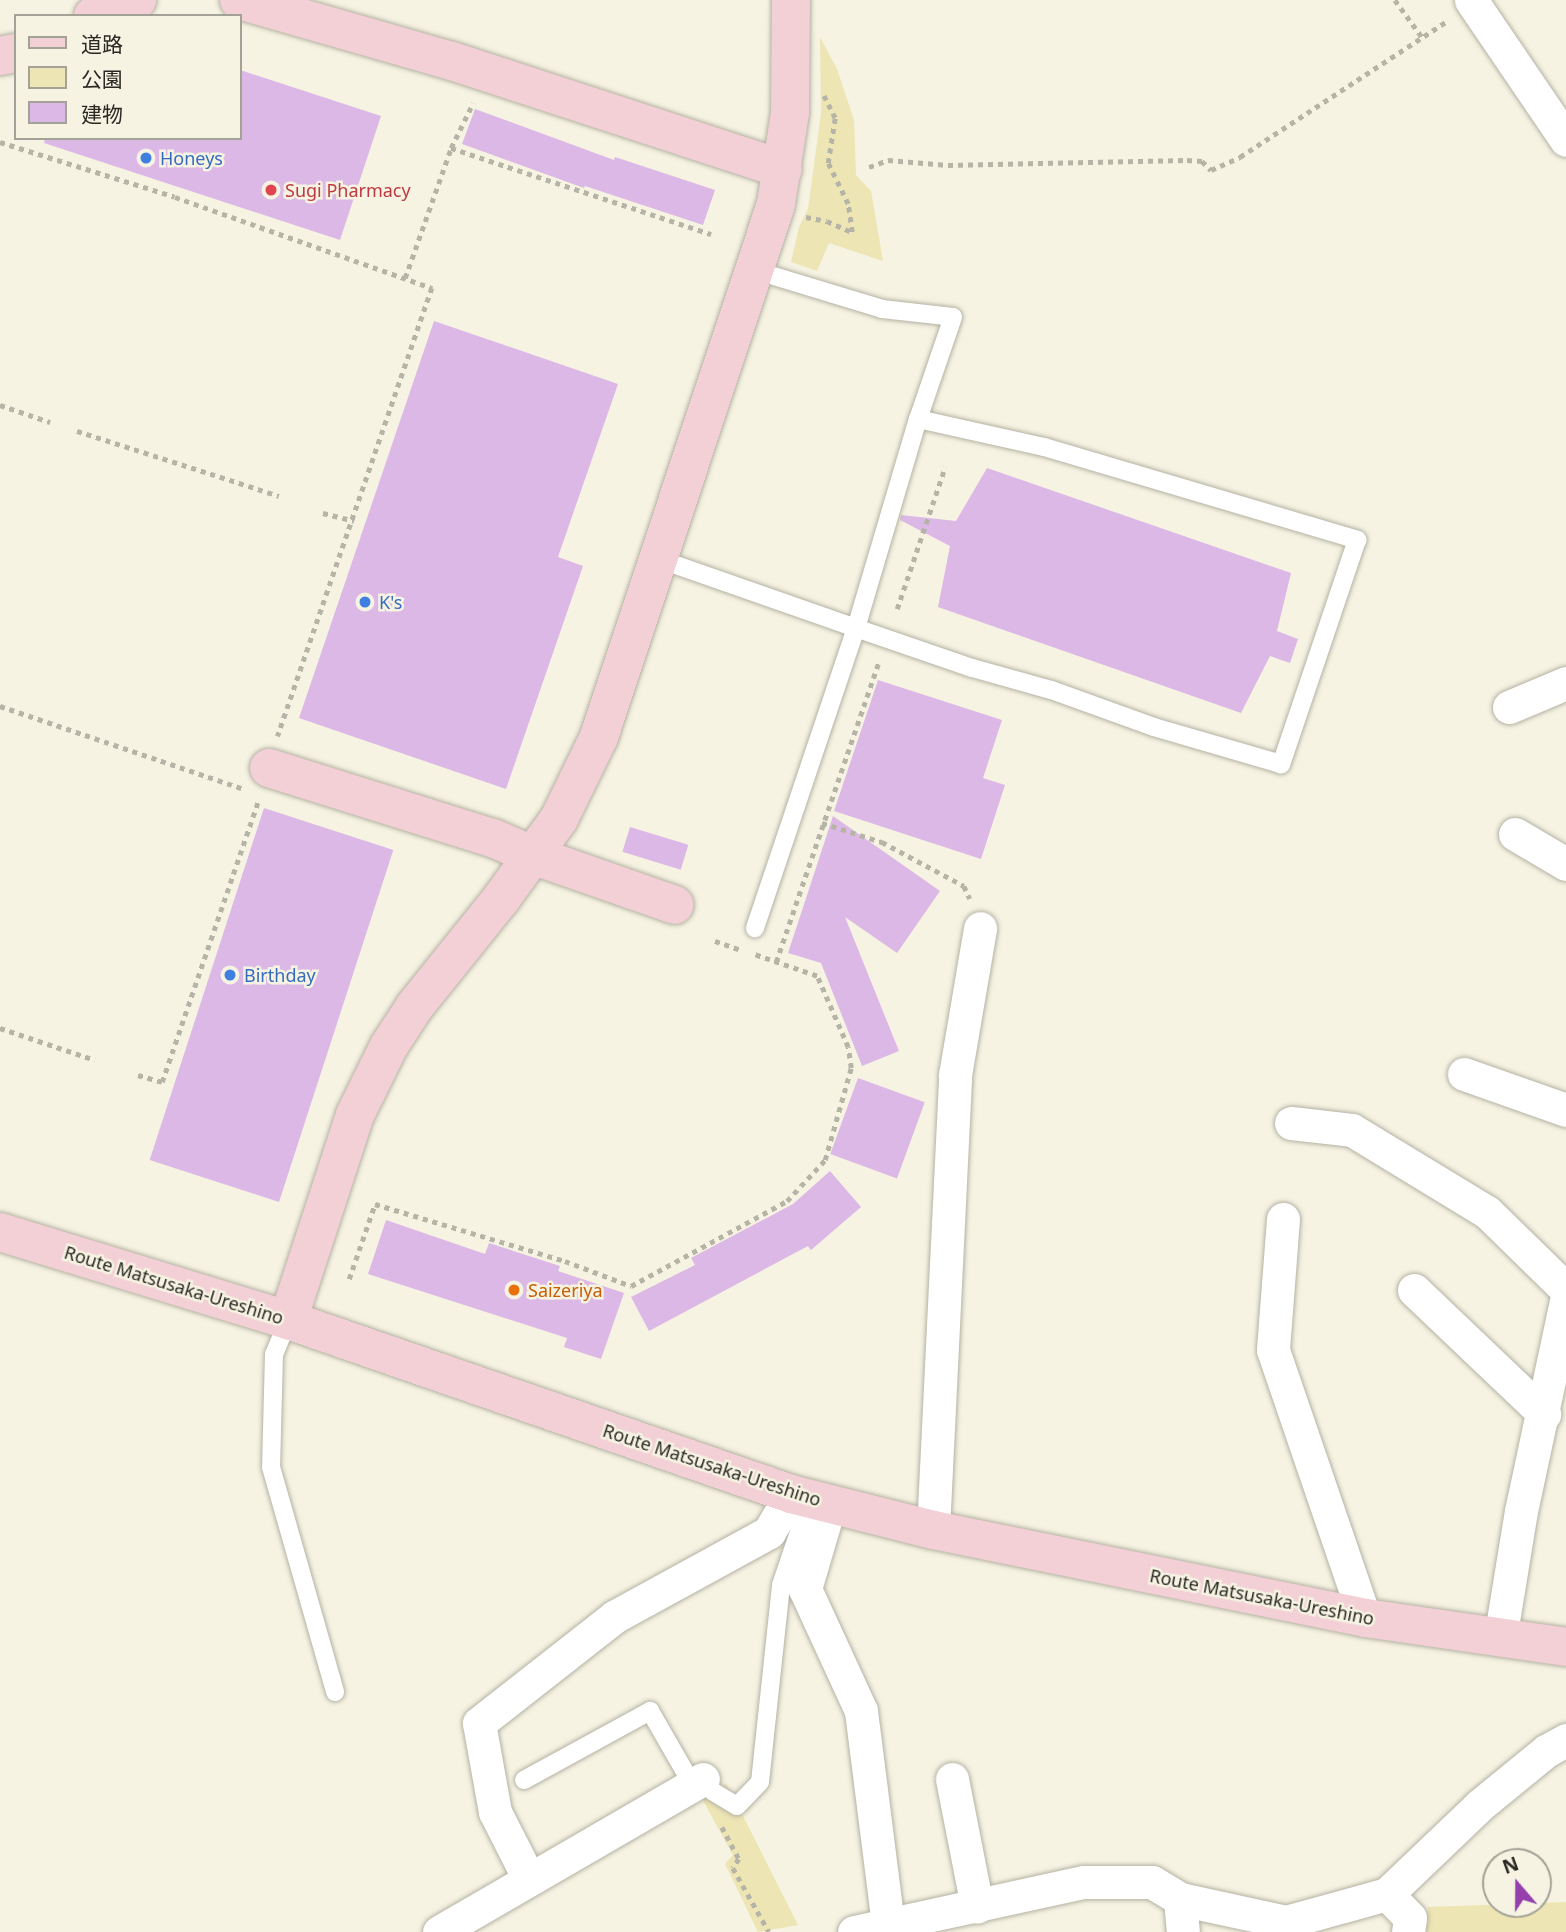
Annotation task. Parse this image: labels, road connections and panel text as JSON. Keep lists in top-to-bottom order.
{
  "streets": {
    "street": ["Route Matsusaka-Ureshino"]
  },
  "places": [
    "Honeys",
    "Sugi Pharmacy",
    "K's",
    "Birthday",
    "Saizeriya"
  ],
  "legend": ["道路", "公園", "建物"],
  "north": "top"
}
